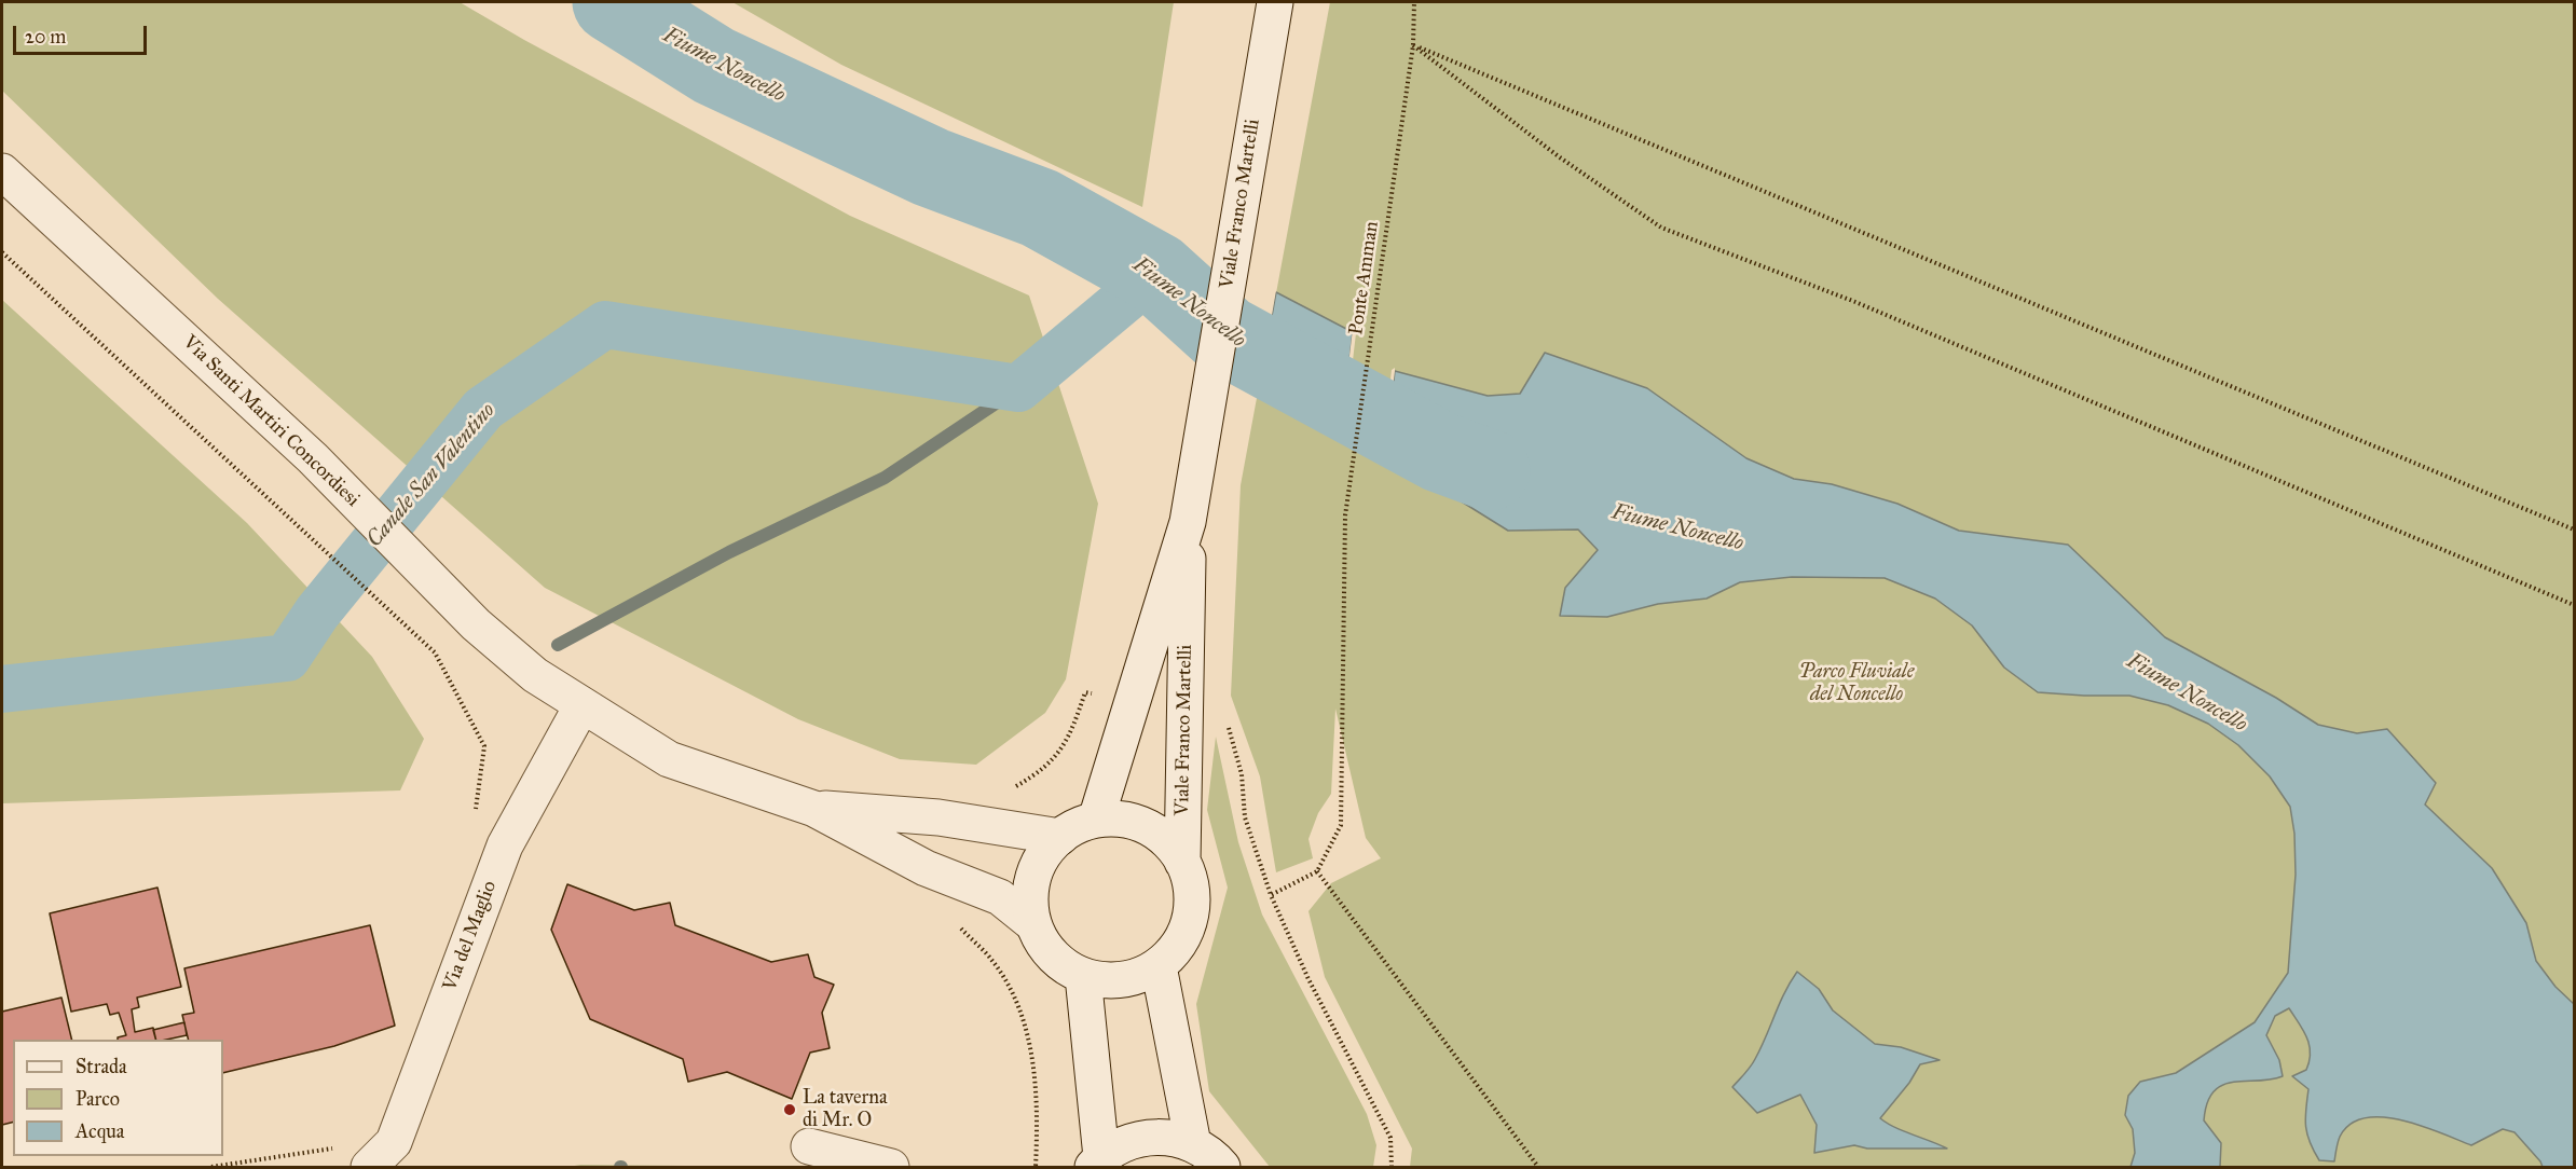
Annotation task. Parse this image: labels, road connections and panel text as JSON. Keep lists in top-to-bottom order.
{
  "streets": {
    "main road": ["Viale Franco Martelli", "Via Santi Martiri Concordiesi", "Via del Maglio"],
    "path": ["Ponte Amman"]
  },
  "crossings": [
    ["Viale Franco Martelli", "Via Santi Martiri Concordiesi"],
    ["Via Santi Martiri Concordiesi", "Via del Maglio"]
  ],
  "water": ["Fiume Noncello", "Canale San Valentino"],
  "parks": ["Parco Fluviale del Noncello"],
  "places": ["La taverna di Mr. O"],
  "legend": ["Strada", "Parco", "Acqua"],
  "scale_bar": "20 m"
}
